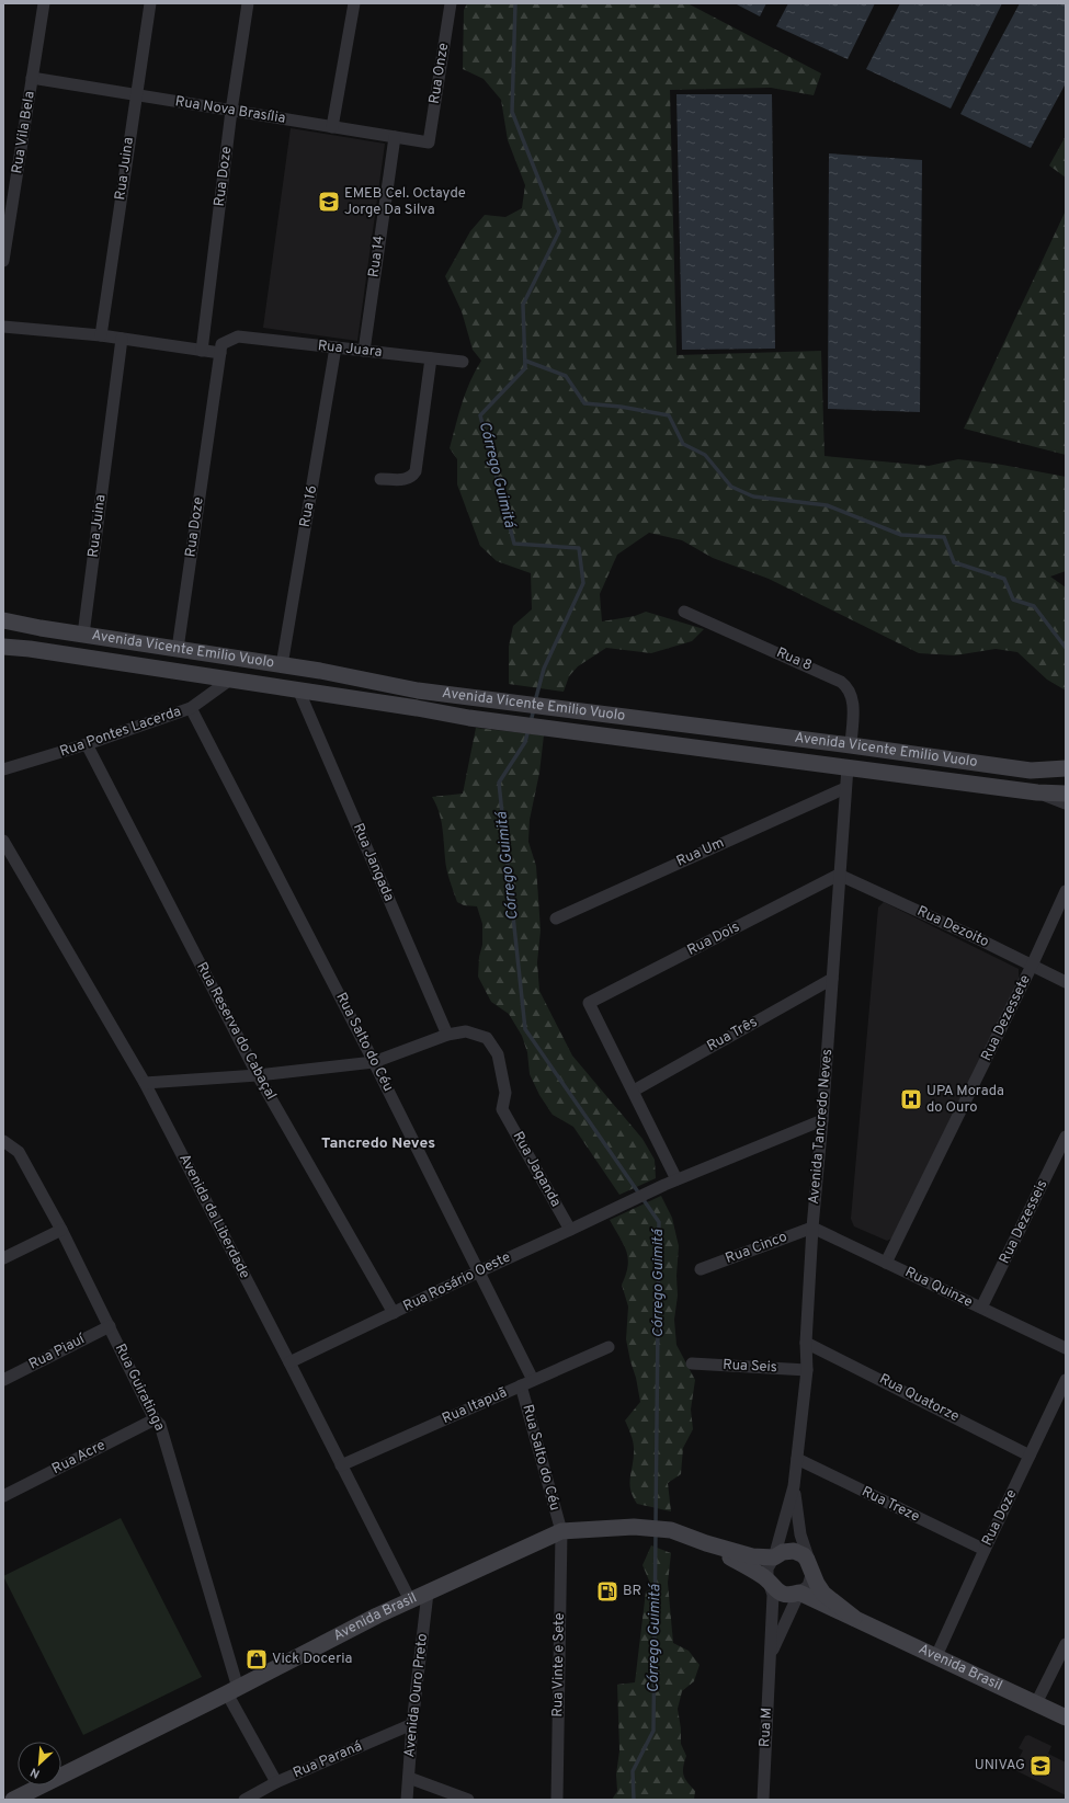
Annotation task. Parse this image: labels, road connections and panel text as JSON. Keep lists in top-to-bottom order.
{
  "streets": {
    "main road": ["Avenida Vicente Emilio Vuolo", "Avenida Brasil"],
    "street": [
      "Rua Onze",
      "Rua Nova Brasília",
      "Rua Vila Bela",
      "Rua Juina",
      "Rua Doze",
      "Rua 14",
      "Rua Juara",
      "Rua 16",
      "Rua 8",
      "Rua Pontes Lacerda",
      "Rua Um",
      "Rua Jangada",
      "Rua Dezoito",
      "Rua Dois",
      "Rua Dezessete",
      "Rua Reserva do Cabaçal",
      "Rua Três",
      "Rua Salto do Céu",
      "Avenida Tancredo Neves",
      "Rua Jaganda",
      "Avenida da Liberdade",
      "Rua Dezesseis",
      "Rua Cinco",
      "Rua Rosário Oeste",
      "Rua Quinze",
      "Rua Piauí",
      "Rua Seis",
      "Rua Guiratinga",
      "Rua Quatorze",
      "Rua Itapuã",
      "Rua Acre",
      "Rua Treze",
      "Rua Vinte e Sete",
      "Avenida Ouro Preto",
      "Rua M",
      "Rua Paraná"
    ]
  },
  "crossings": [
    ["Rua Onze", "Rua Nova Brasília"],
    ["Rua Nova Brasília", "Rua Vila Bela"],
    ["Rua Nova Brasília", "Rua Juina"],
    ["Rua Nova Brasília", "Rua Doze"],
    ["Rua Nova Brasília", "Rua 14"],
    ["Rua Juina", "Avenida Vicente Emilio Vuolo"],
    ["Rua Doze", "Rua Juara"],
    ["Rua Doze", "Avenida Vicente Emilio Vuolo"],
    ["Rua Doze", "Rua Quatorze"],
    ["Rua Doze", "Rua Treze"],
    ["Rua Doze", "Avenida Brasil"],
    ["Rua 14", "Rua Juara"],
    ["Rua Juara", "Rua 16"],
    ["Rua 16", "Avenida Vicente Emilio Vuolo"],
    ["Avenida Vicente Emilio Vuolo", "Rua 8"],
    ["Avenida Vicente Emilio Vuolo", "Rua Pontes Lacerda"],
    ["Avenida Vicente Emilio Vuolo", "Rua Jangada"],
    ["Avenida Vicente Emilio Vuolo", "Avenida Tancredo Neves"],
    ["Rua Pontes Lacerda", "Rua Reserva do Cabaçal"],
    ["Rua Pontes Lacerda", "Rua Salto do Céu"],
    ["Rua Um", "Avenida Tancredo Neves"],
    ["Rua Jangada", "Rua Jaganda"],
    ["Rua Dezoito", "Rua Dois"],
    ["Rua Dezoito", "Rua Dezessete"],
    ["Rua Dezoito", "Avenida Tancredo Neves"],
    ["Rua Dois", "Rua Três"],
    ["Rua Dois", "Avenida Tancredo Neves"],
    ["Rua Dezessete", "Rua Quinze"],
    ["Rua Reserva do Cabaçal", "Rua Rosário Oeste"],
    ["Rua Três", "Avenida Tancredo Neves"],
    ["Rua Salto do Céu", "Rua Rosário Oeste"],
    ["Rua Salto do Céu", "Rua Itapuã"],
    ["Rua Salto do Céu", "Avenida Brasil"],
    ["Rua Salto do Céu", "Rua Vinte e Sete"],
    ["Avenida Tancredo Neves", "Rua Cinco"],
    ["Avenida Tancredo Neves", "Rua Quinze"],
    ["Avenida Tancredo Neves", "Rua Seis"],
    ["Avenida Tancredo Neves", "Rua Quatorze"],
    ["Avenida Tancredo Neves", "Rua Treze"],
    ["Rua Jaganda", "Rua Rosário Oeste"],
    ["Avenida da Liberdade", "Rua Rosário Oeste"],
    ["Avenida da Liberdade", "Rua Itapuã"],
    ["Avenida da Liberdade", "Avenida Brasil"],
    ["Rua Dezesseis", "Rua Quinze"],
    ["Rua Cinco", "Rua Quinze"],
    ["Rua Piauí", "Rua Guiratinga"],
    ["Rua Guiratinga", "Rua Acre"],
    ["Rua Guiratinga", "Avenida Brasil"],
    ["Rua Guiratinga", "Rua Paraná"],
    ["Avenida Brasil", "Rua Vinte e Sete"],
    ["Avenida Brasil", "Avenida Ouro Preto"],
    ["Avenida Brasil", "Rua M"],
    ["Avenida Ouro Preto", "Rua Paraná"]
  ],
  "districts": ["Tancredo Neves"],
  "water": ["Córrego Guimitá"],
  "places": {
    "school or university": ["EMEB Cel. Octayde Jorge Da Silva", "UNIVAG"],
    "hospital": ["UPA Morada do Ouro"],
    "fuel station": ["BR"],
    "shop": ["Vick Doceria"]
  },
  "north": "bottom left"
}
